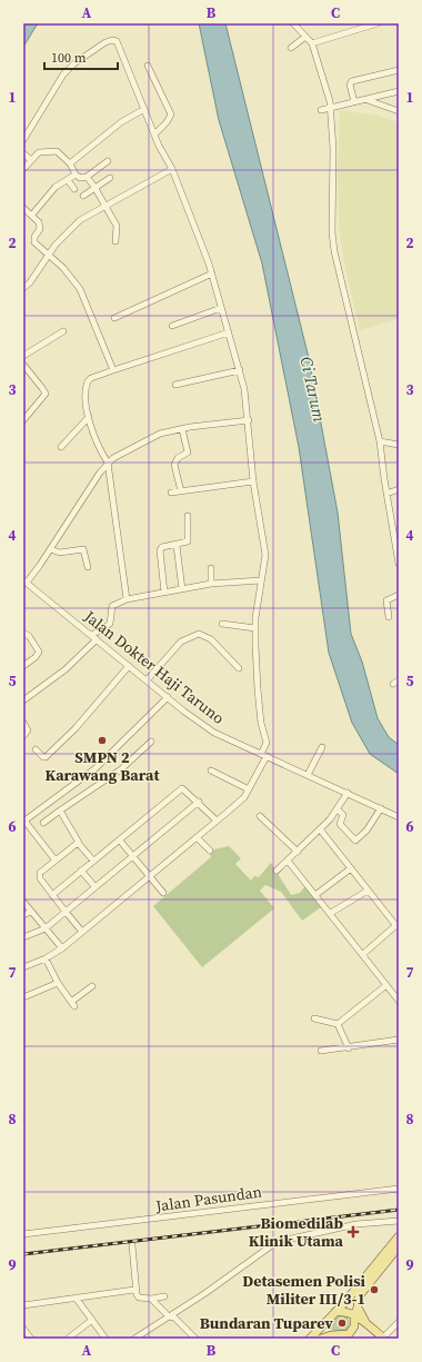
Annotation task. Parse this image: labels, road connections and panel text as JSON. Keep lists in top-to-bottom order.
{
  "streets": {
    "street": ["Jalan Dokter Haji Taruno", "Jalan Pasundan"]
  },
  "water": ["Ci Tarum"],
  "places": {
    "other": ["SMPN 2 Karawang Barat", "Detasemen Polisi Militer III/3-1", "Bundaran Tuparev"],
    "health": ["Biomedilab Klinik Utama"]
  },
  "scale_bar": "100 m",
  "grid": {
    "columns": ["A", "B", "C"],
    "rows": [
      "1",
      "2",
      "3",
      "4",
      "5",
      "6",
      "7",
      "8",
      "9"
    ]
  }
}
